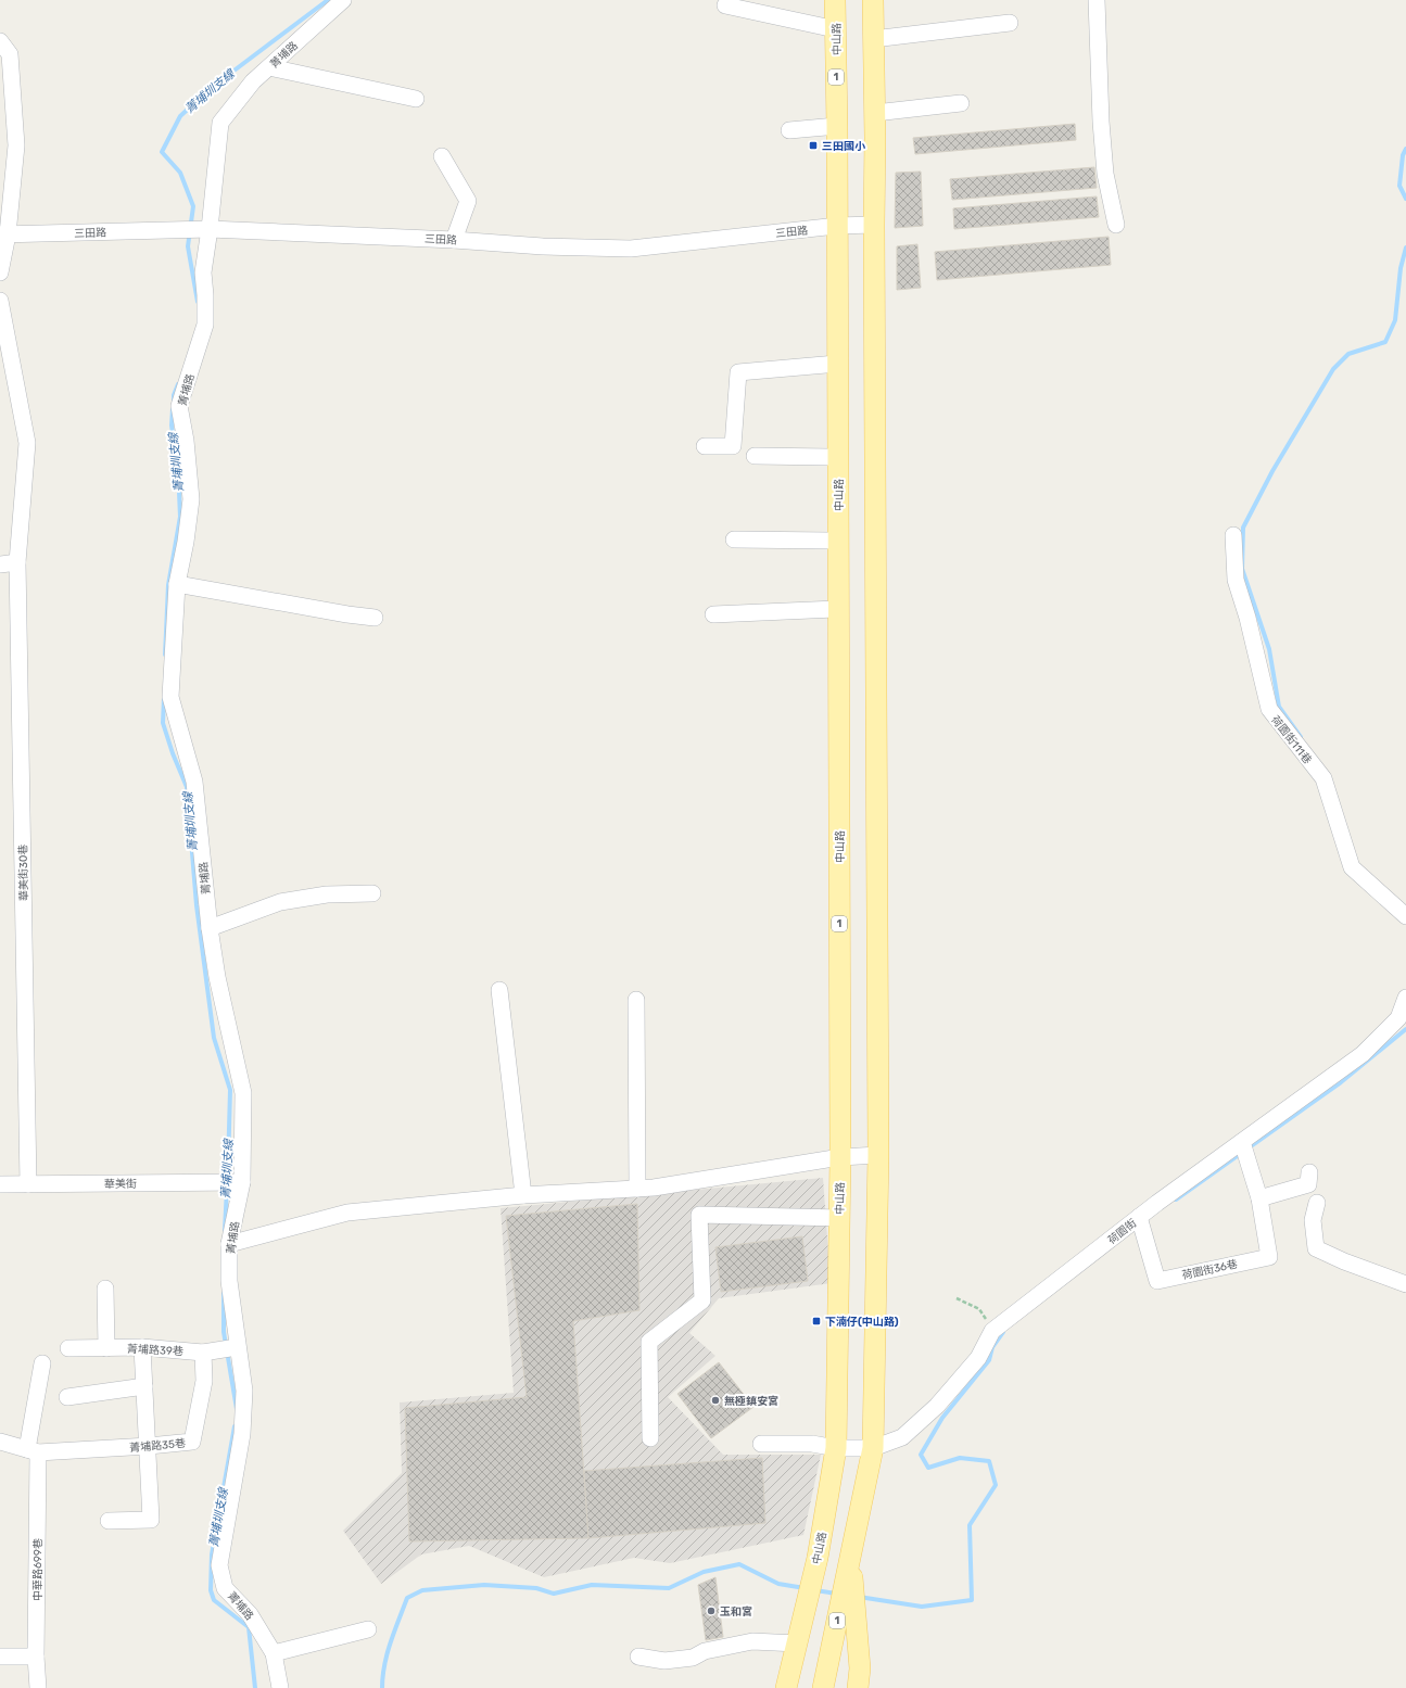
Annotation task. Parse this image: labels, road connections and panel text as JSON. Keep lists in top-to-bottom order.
{
  "streets": {
    "main road": ["中山路", "1"],
    "street": [
      "菁埔路",
      "三田路",
      "荷園街111巷",
      "華美街30巷",
      "華美街",
      "荷園街",
      "荷園街36巷",
      "菁埔路39巷",
      "菁埔路35巷",
      "中華路699巷"
    ]
  },
  "crossings": [
    ["中山路", "三田路"],
    ["中山路", "荷園街"],
    ["菁埔路", "三田路"],
    ["菁埔路", "華美街"],
    ["1", "三田路"],
    ["1", "荷園街"],
    ["華美街30巷", "華美街"],
    ["荷園街", "荷園街36巷"],
    ["菁埔路39巷", "菁埔路35巷"],
    ["菁埔路35巷", "中華路699巷"]
  ],
  "water": ["菁埔圳支線"],
  "places": {
    "transit": ["三田國小", "下湳仔(中山路)"],
    "other": ["無極鎮安宮", "玉和宮"]
  }
}
